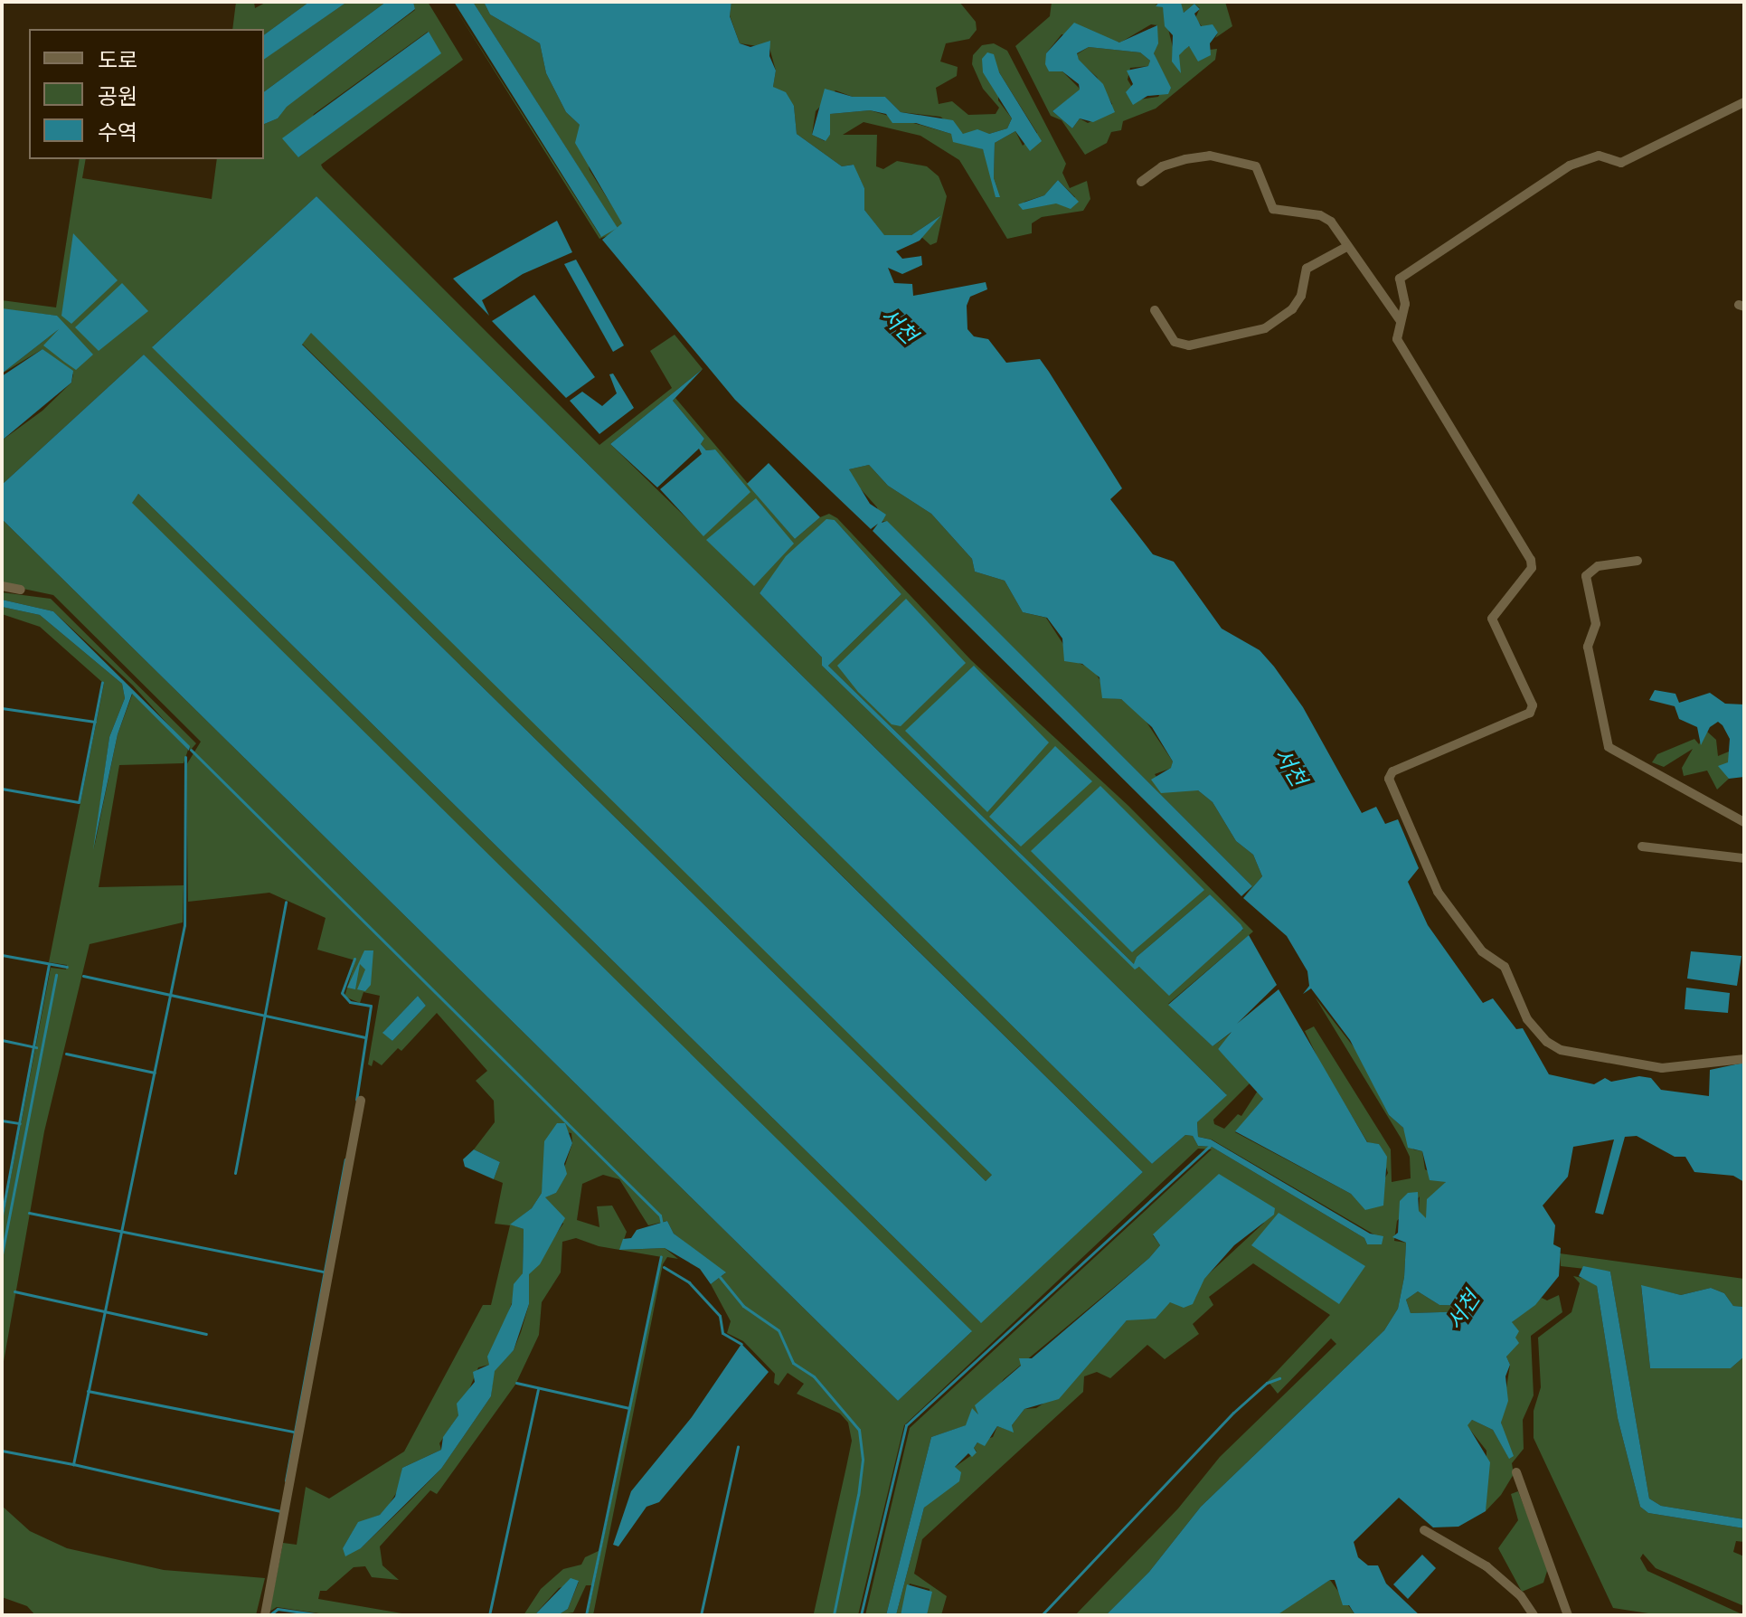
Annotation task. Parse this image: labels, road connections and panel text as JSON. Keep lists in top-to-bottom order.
{
  "water": ["서천"],
  "legend": ["도로", "공원", "수역"]
}
